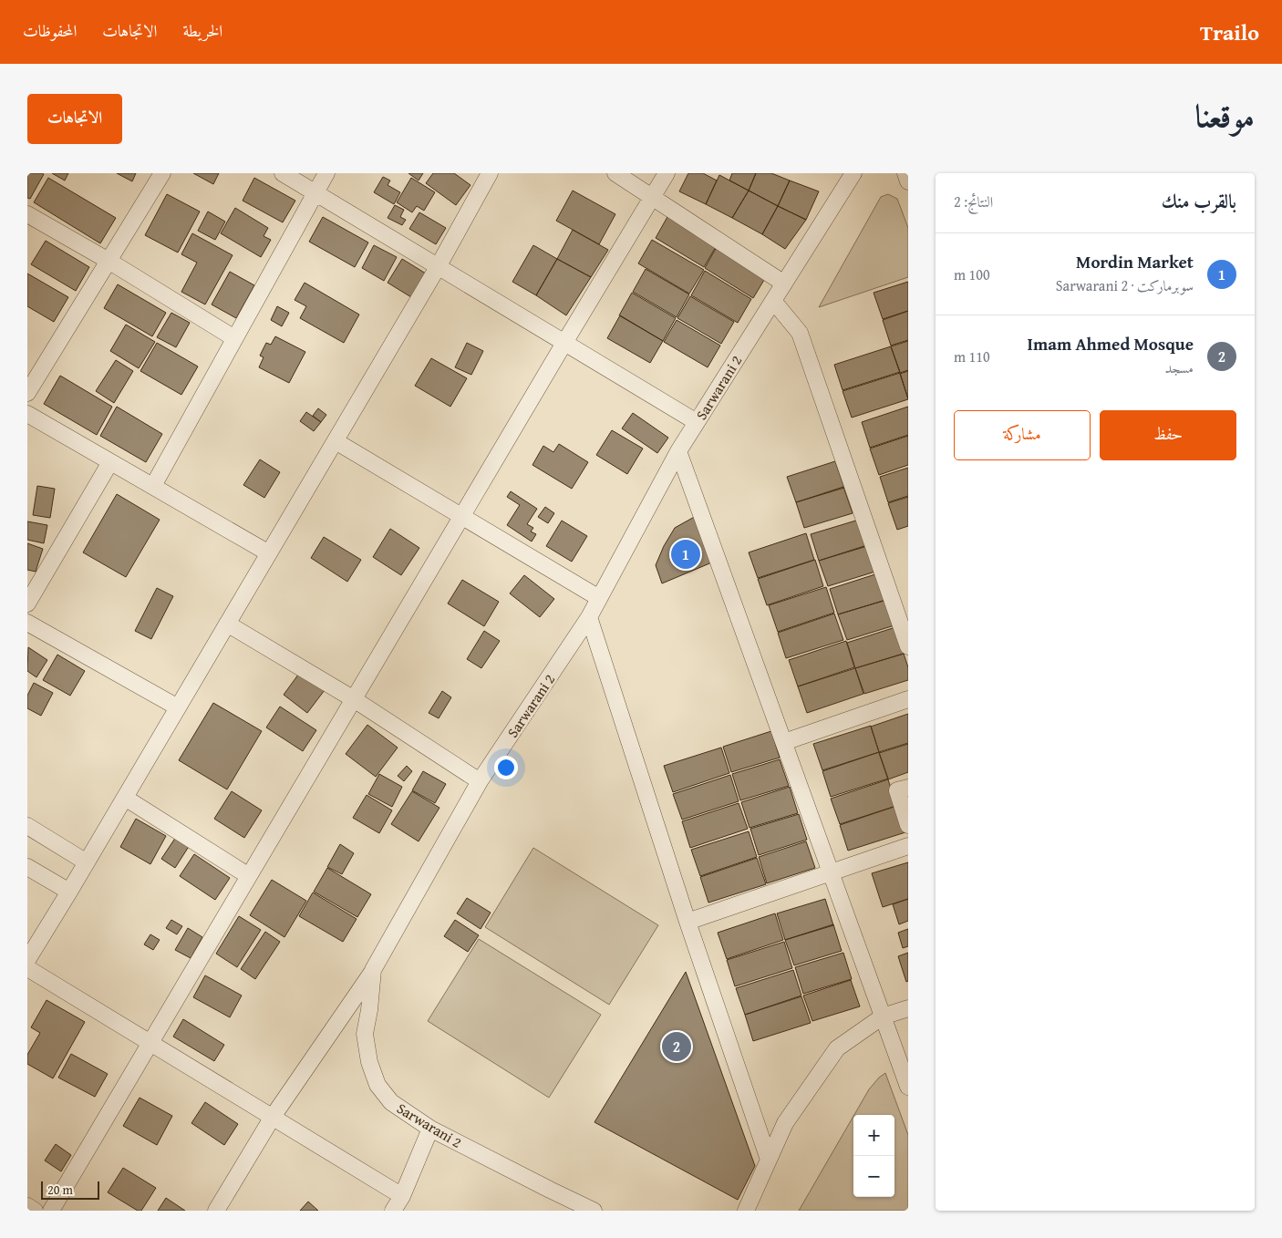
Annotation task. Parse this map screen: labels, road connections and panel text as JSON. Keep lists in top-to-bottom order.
{
  "streets": {
    "street": ["Sarwarani 2"]
  },
  "scale_bar": "20 m",
  "page": {
    "header": "Trailo",
    "nav": ["الخريطة", "الاتجاهات", "المحفوظات"],
    "title": "موقعنا",
    "buttons": [
      "الاتجاهات",
      ["حفظ", "مشاركة"]
    ],
    "heading": ["بالقرب منك", "النتائج: 2"],
    "list": [
      {
        "mark": "1",
        "name": "Mordin Market",
        "note": "سوبرماركت · Sarwarani 2",
        "value": "100 m"
      },
      {
        "mark": "2",
        "name": "Imam Ahmed Mosque",
        "note": "مسجد",
        "value": "110 m"
      }
    ],
    "pins": ["1", "2"],
    "map_buttons": ["+", "−"],
    "scale": "20 m"
  }
}
